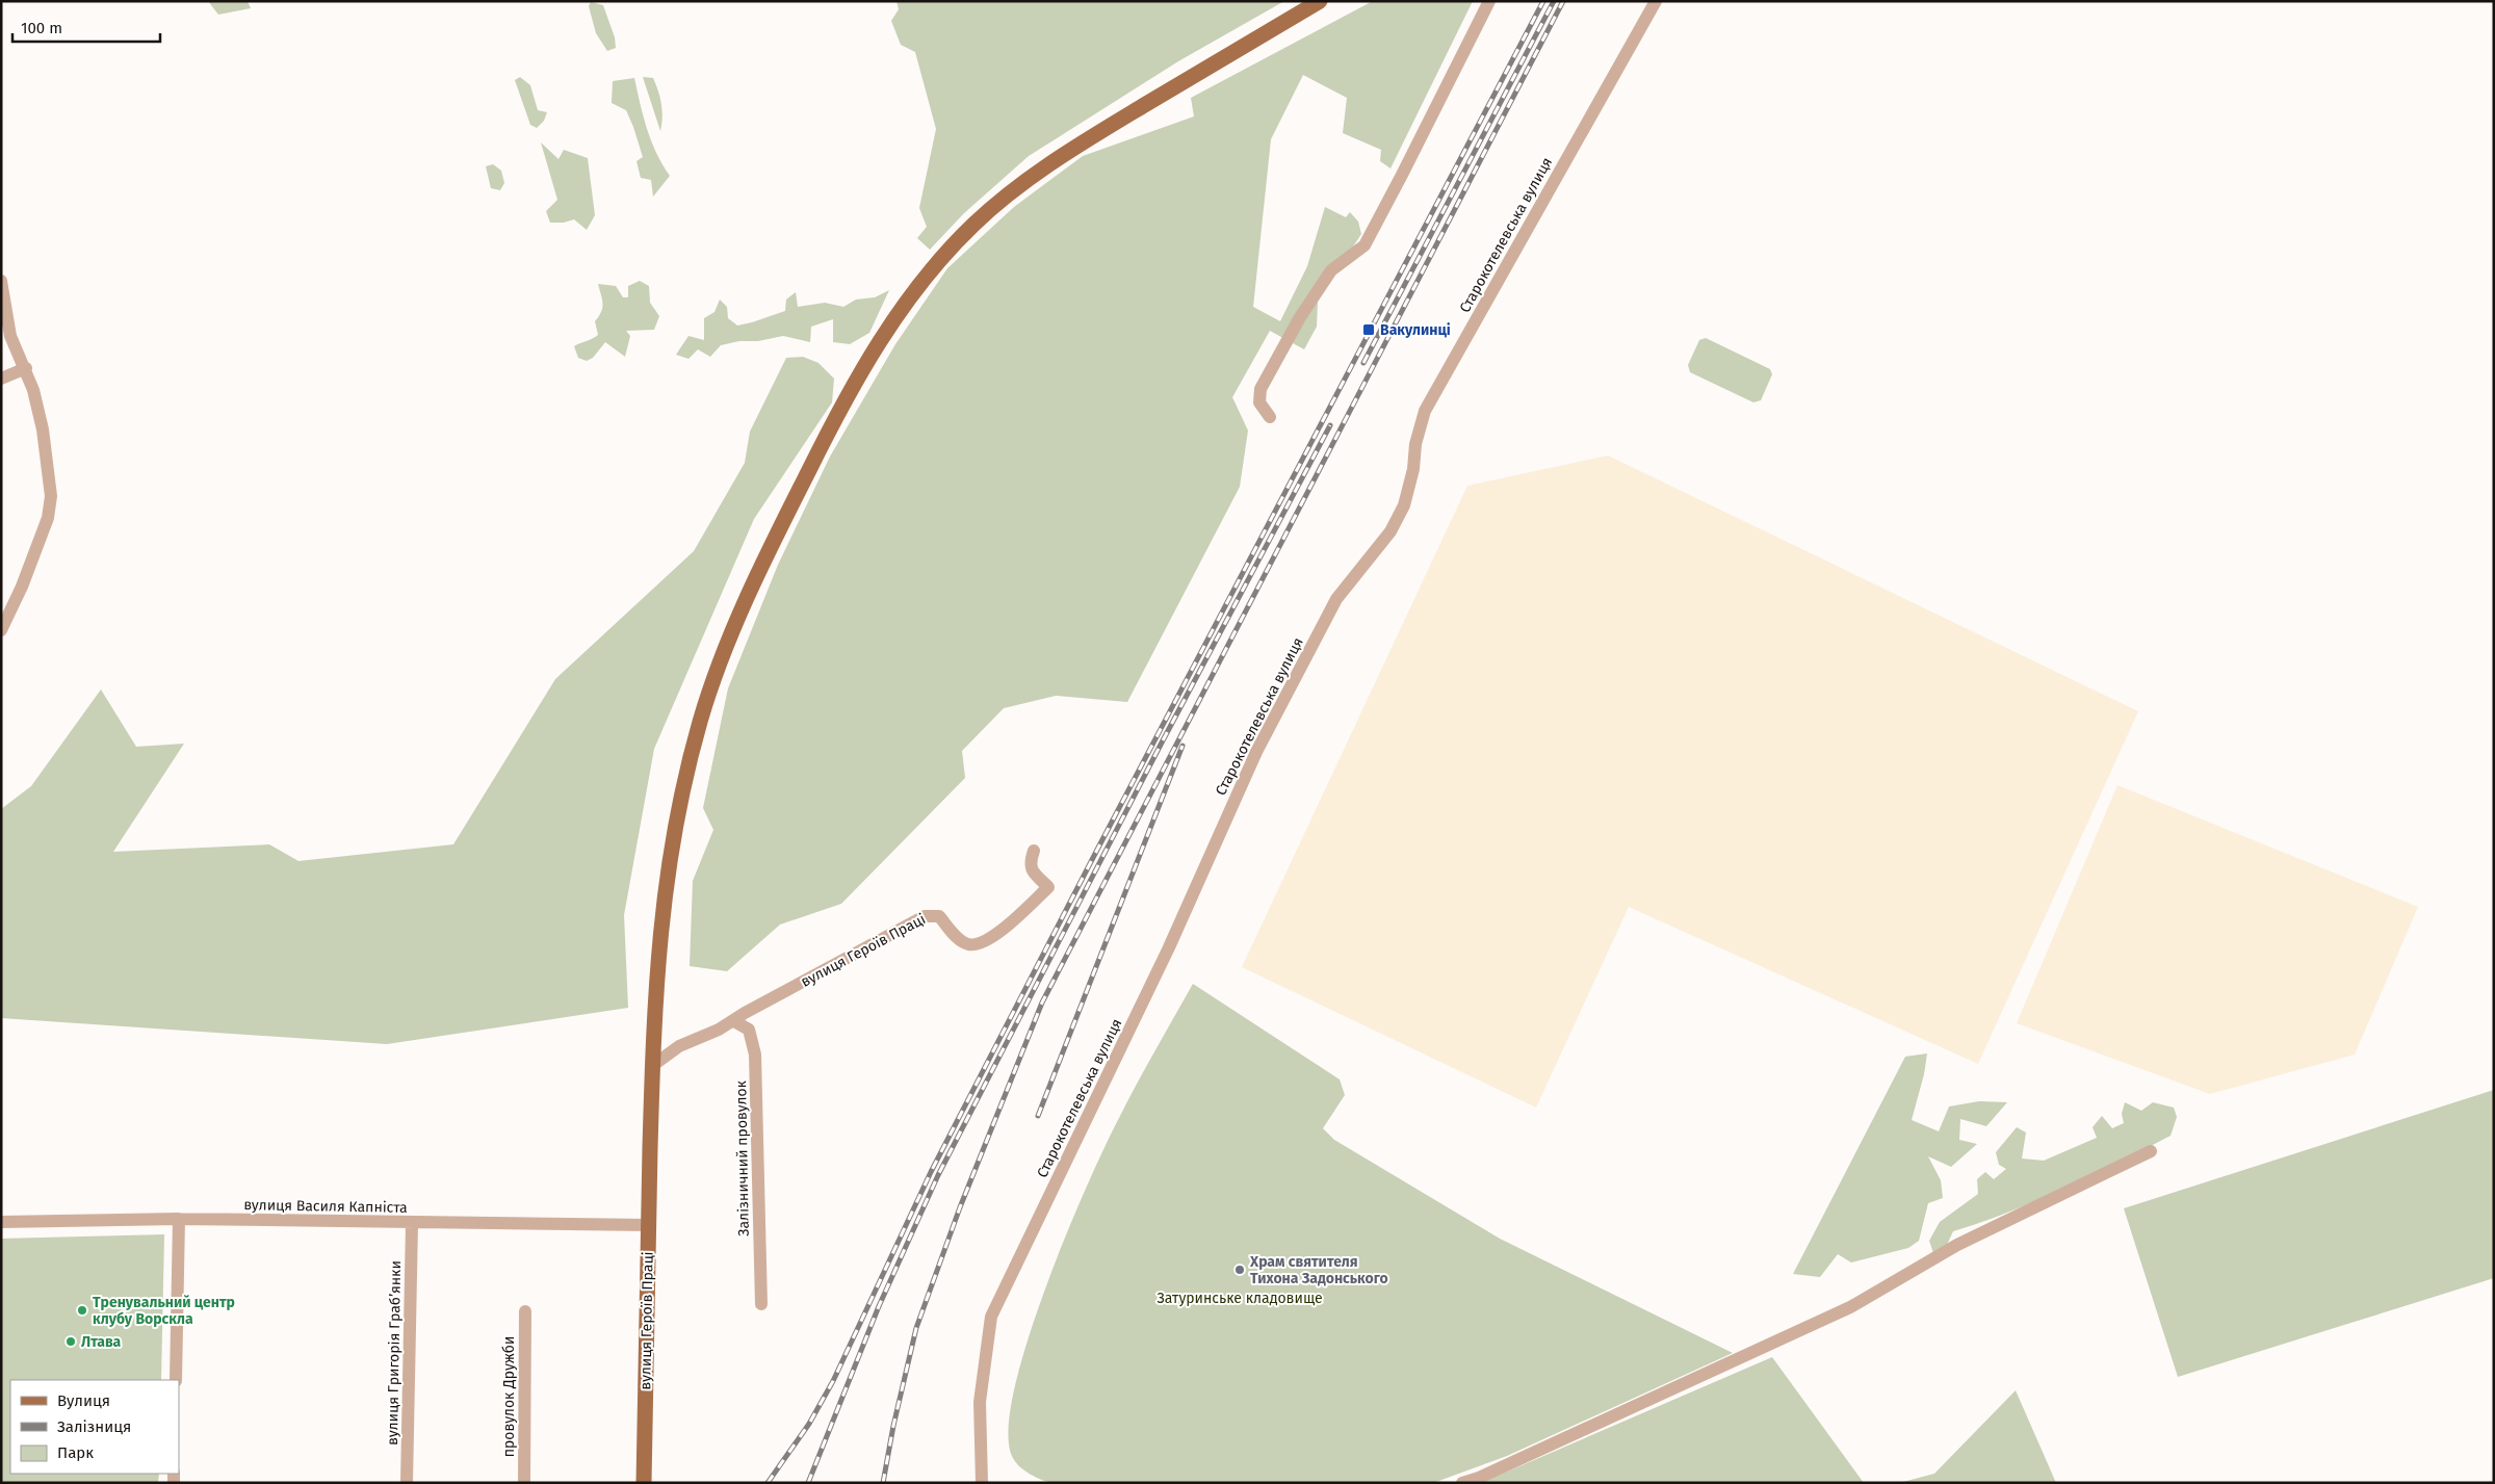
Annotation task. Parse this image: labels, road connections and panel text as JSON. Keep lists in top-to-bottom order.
{
  "streets": {
    "main road": ["вулиця Героїв Праці"],
    "street": [
      "Старокотелевська вулиця",
      "Залізничний провулок",
      "вулиця Василя Капніста",
      "вулиця Григорія Грабʼянки",
      "провулок Дружби"
    ]
  },
  "crossings": [
    ["вулиця Героїв Праці", "Залізничний провулок"],
    ["вулиця Героїв Праці", "вулиця Василя Капніста"],
    ["вулиця Василя Капніста", "вулиця Григорія Грабʼянки"]
  ],
  "parks": ["Затуринське кладовище"],
  "places": {
    "transit": ["Вакулинці"],
    "other": ["Храм святителя Тихона Задонського", "Тренувальний центр клубу Ворскла", "Лтава"]
  },
  "legend": ["Вулиця", "Залізниця", "Парк"],
  "scale_bar": "100 m"
}
